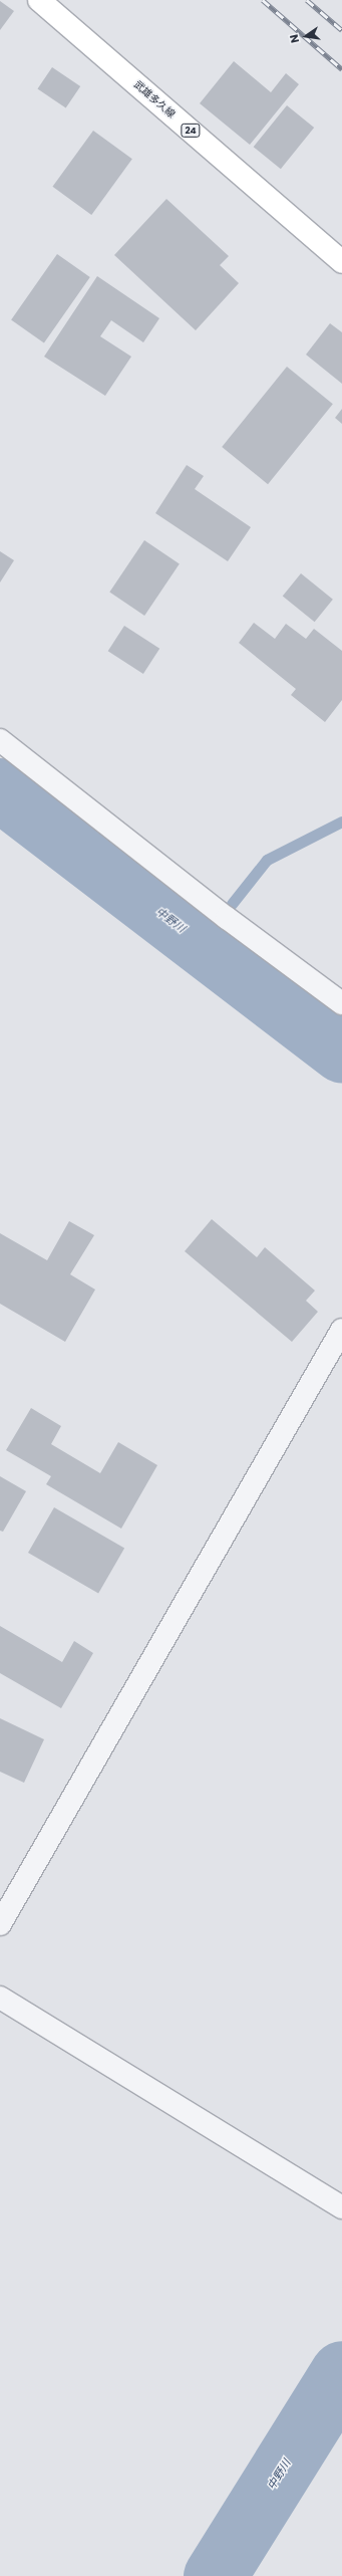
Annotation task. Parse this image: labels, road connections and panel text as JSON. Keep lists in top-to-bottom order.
{
  "streets": {
    "main road": ["武雄多久線", "24"]
  },
  "water": ["中野川"],
  "north": "left"
}
